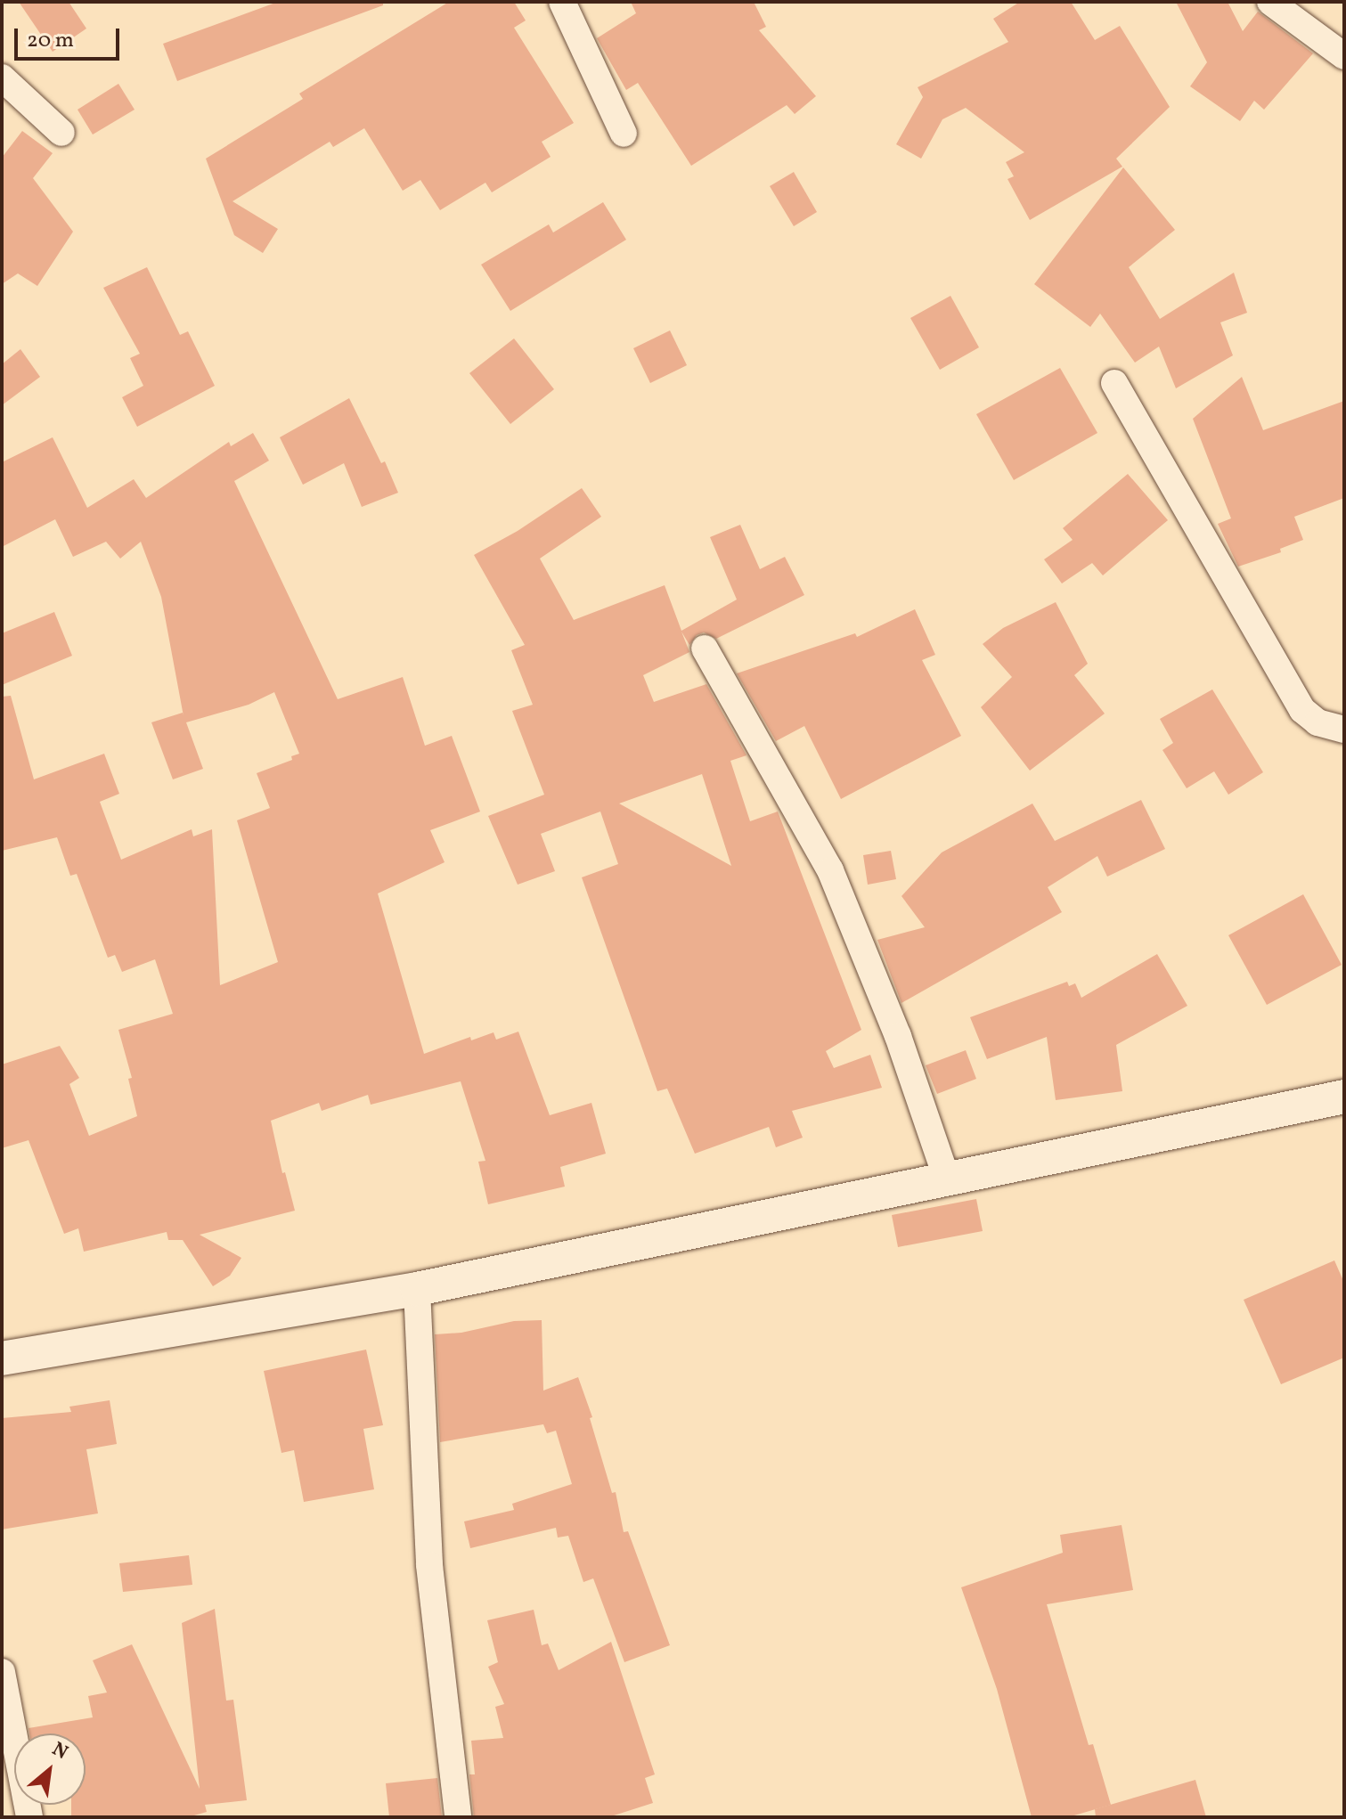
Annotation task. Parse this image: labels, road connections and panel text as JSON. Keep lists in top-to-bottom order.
{
  "scale_bar": "20 m",
  "north": "top right"
}
